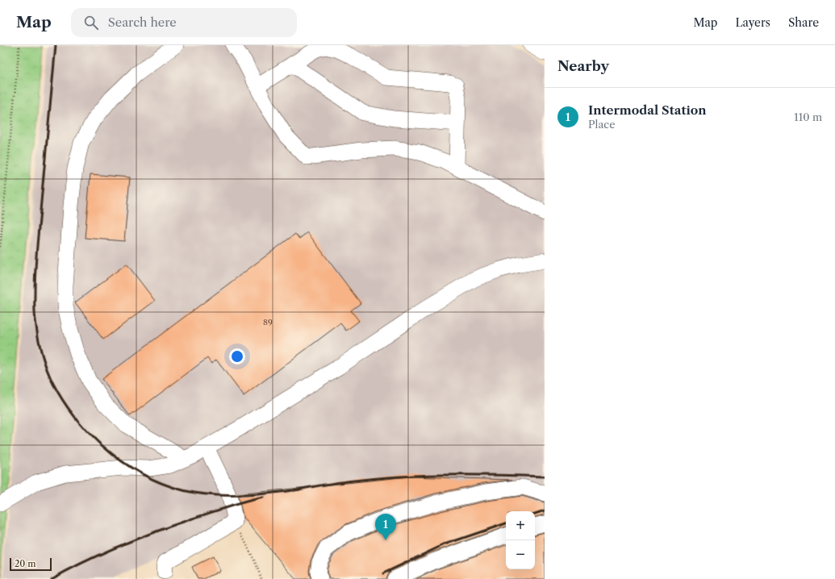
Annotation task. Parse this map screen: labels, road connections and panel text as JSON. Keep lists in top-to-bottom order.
{
  "house_numbers": ["89"],
  "scale_bar": "20 m",
  "page": {
    "header": "Map",
    "search": "Search here",
    "nav": ["Map", "Layers", "Share"],
    "heading": "Nearby",
    "list": [
      {
        "mark": "1",
        "name": "Intermodal Station",
        "note": "Place",
        "value": "110 m"
      }
    ],
    "map_buttons": ["+", "−"],
    "pins": "1",
    "scale": "20 m"
  }
}
